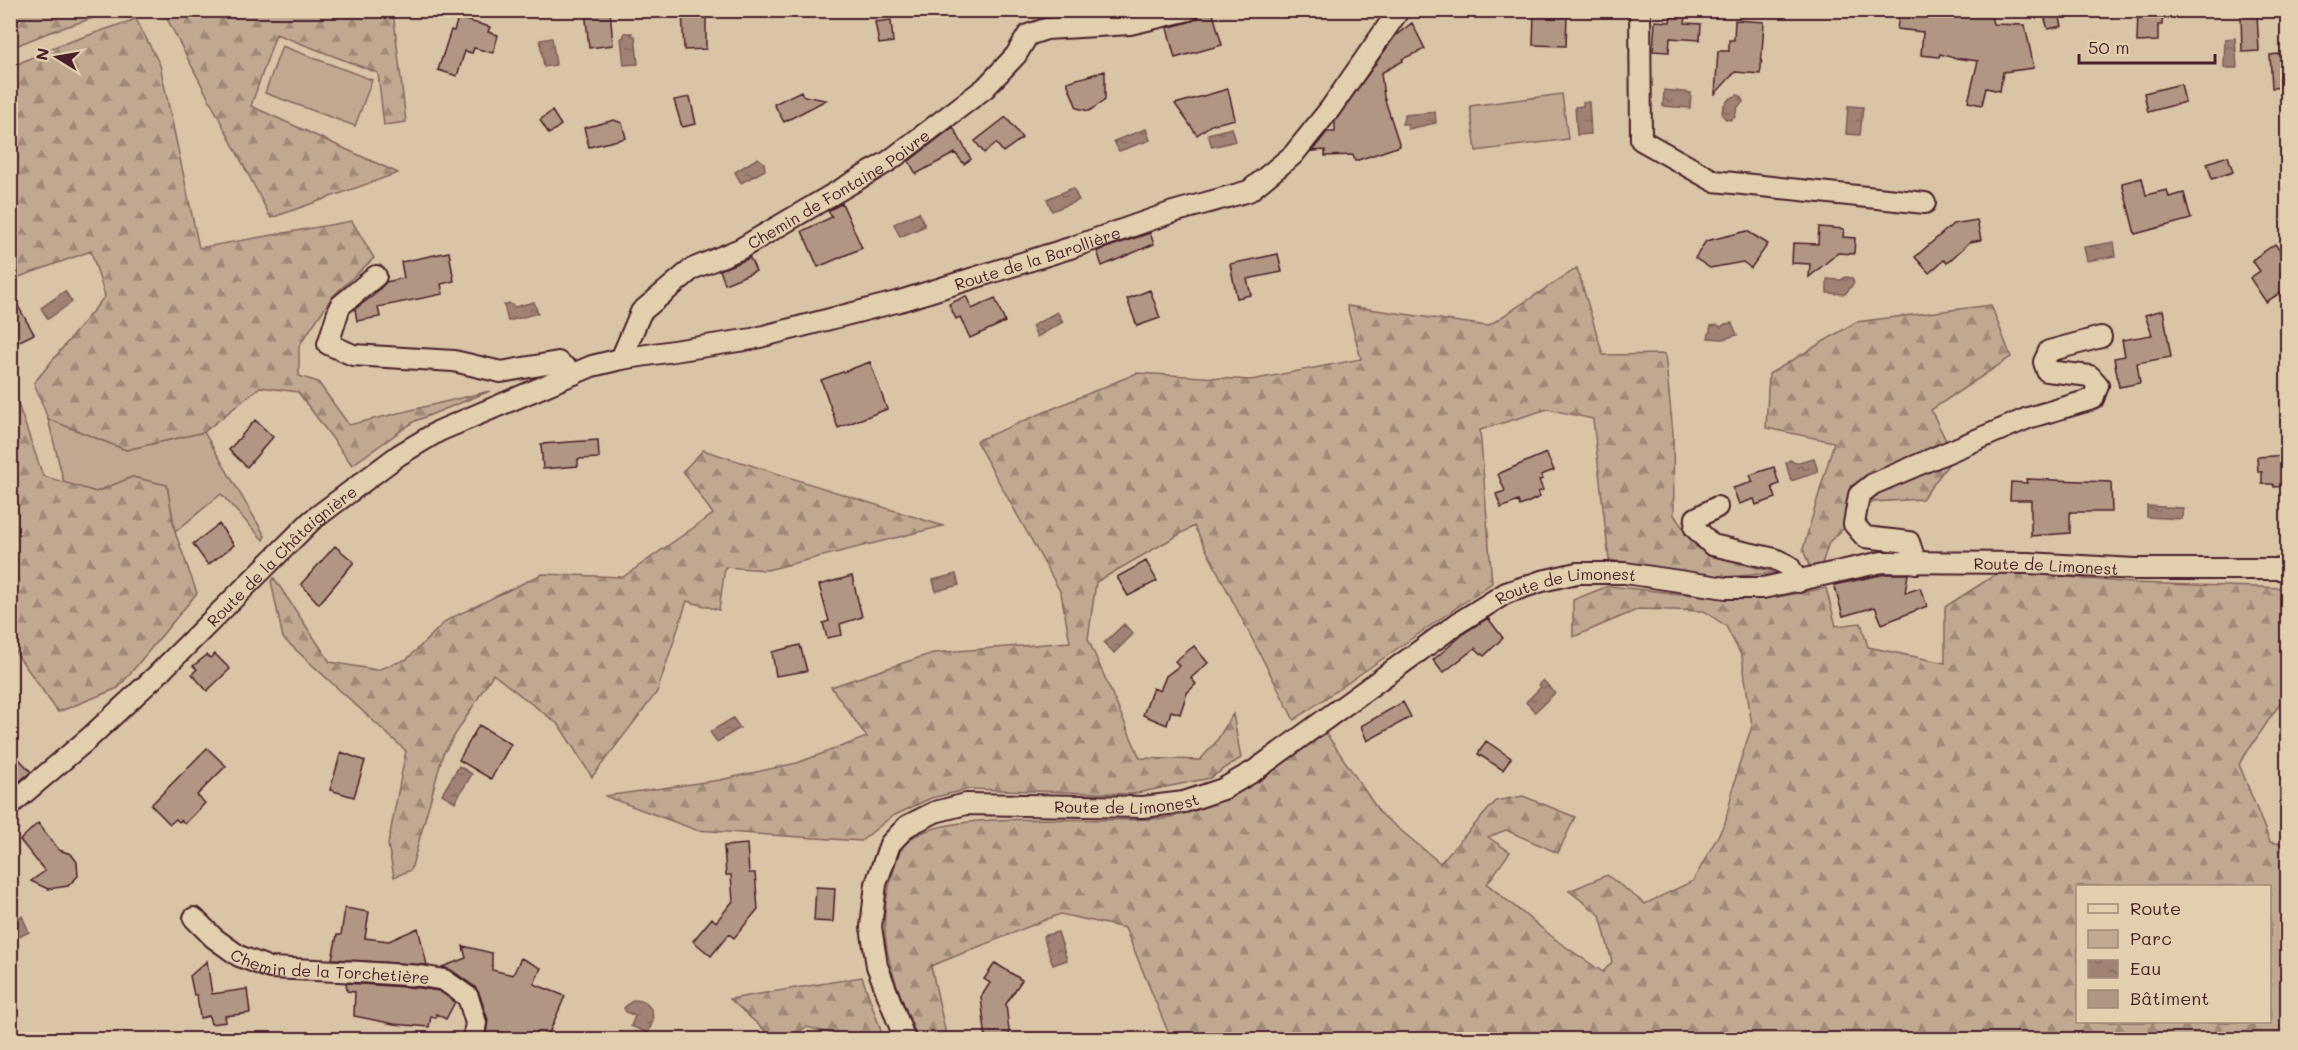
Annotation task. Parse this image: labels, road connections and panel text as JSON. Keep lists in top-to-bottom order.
{
  "streets": {
    "street": [
      "Chemin de Fontaine Poivre",
      "Route de la Barollière",
      "Route de la Châtaignière",
      "Route de Limonest",
      "Chemin de la Torchetière"
    ]
  },
  "crossings": [
    ["Chemin de Fontaine Poivre", "Route de la Barollière"],
    ["Route de la Barollière", "Route de la Châtaignière"]
  ],
  "legend": [
    "Route",
    "Parc",
    "Eau",
    "Bâtiment"
  ],
  "scale_bar": "50 m",
  "north": "left"
}
